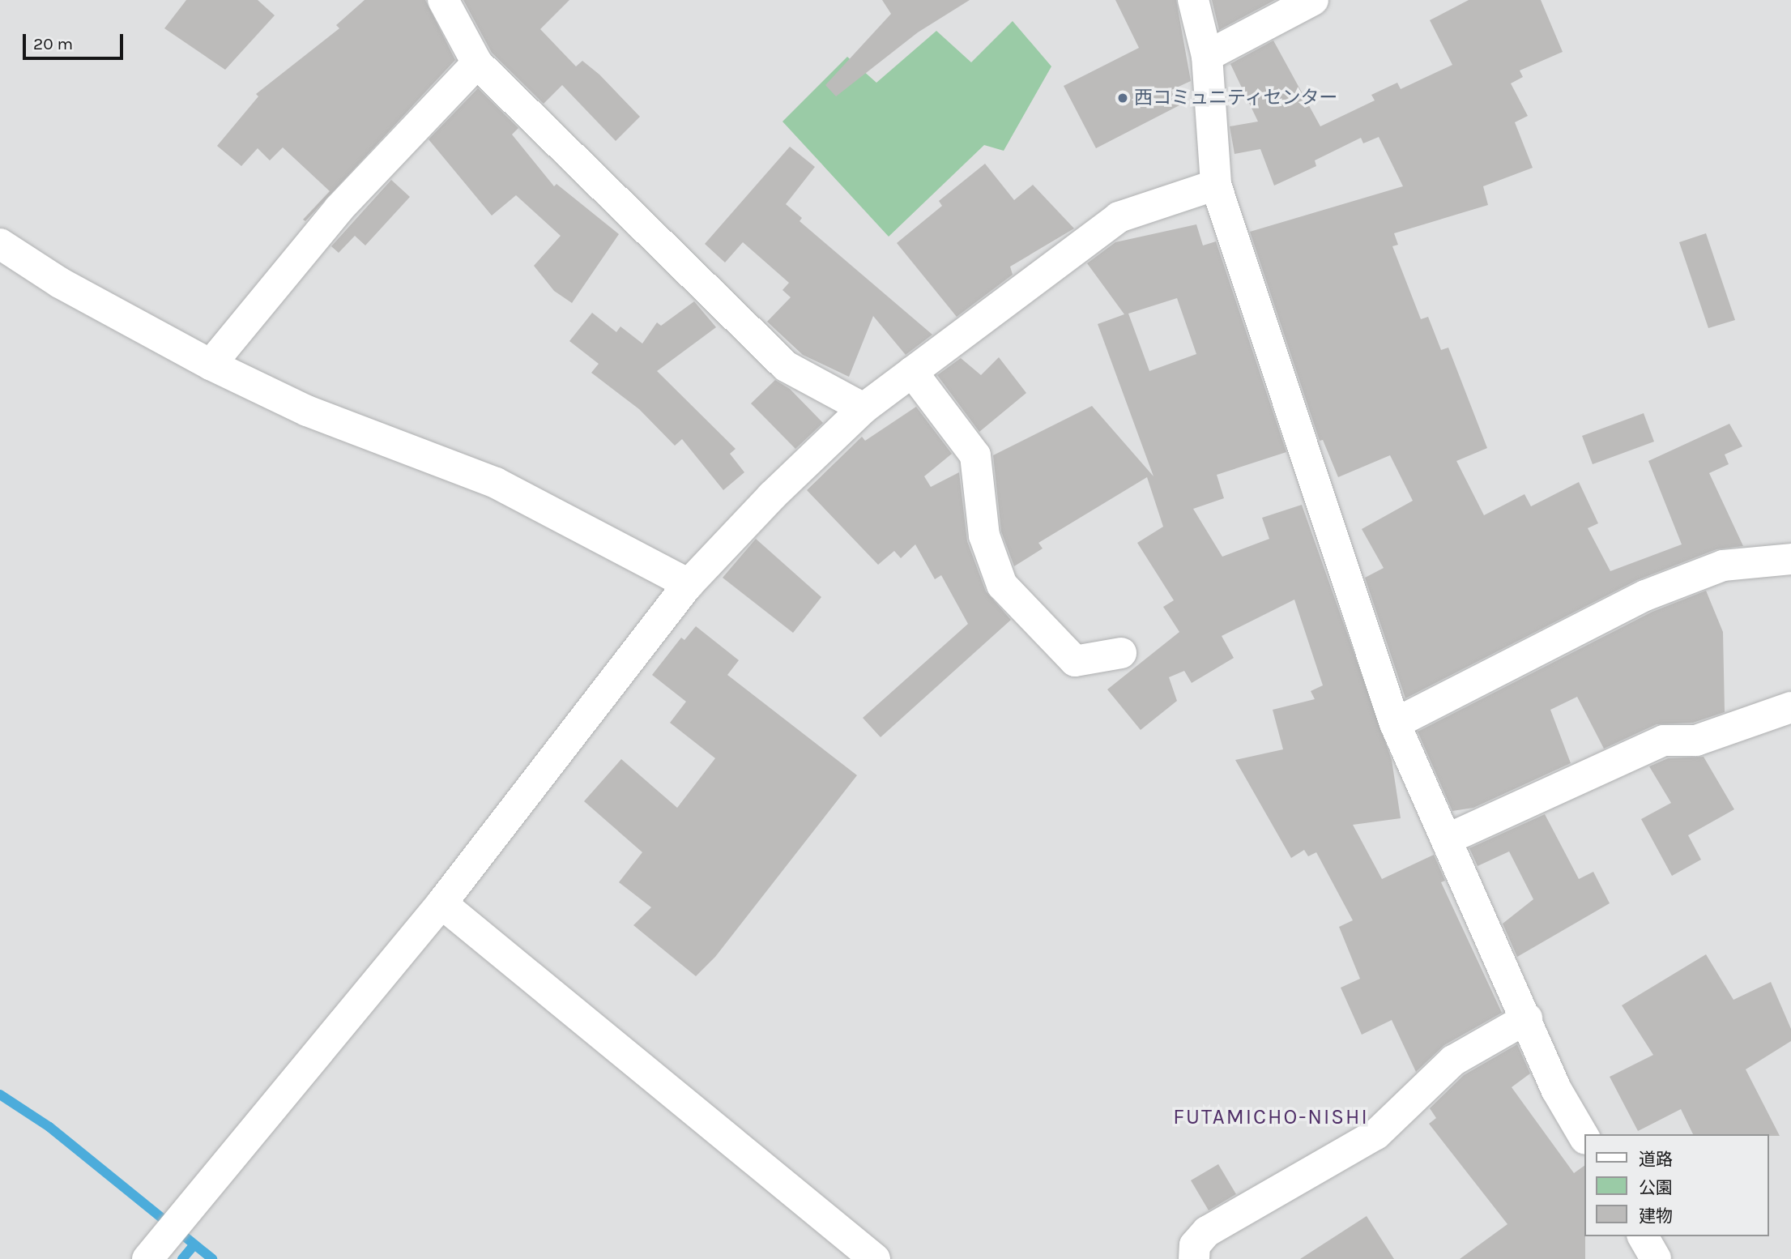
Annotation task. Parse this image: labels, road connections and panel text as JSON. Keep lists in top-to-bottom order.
{
  "districts": ["FUTAMICHO-NISHI"],
  "places": ["西コミュニティセンター"],
  "legend": ["道路", "公園", "建物"],
  "scale_bar": "20 m"
}
